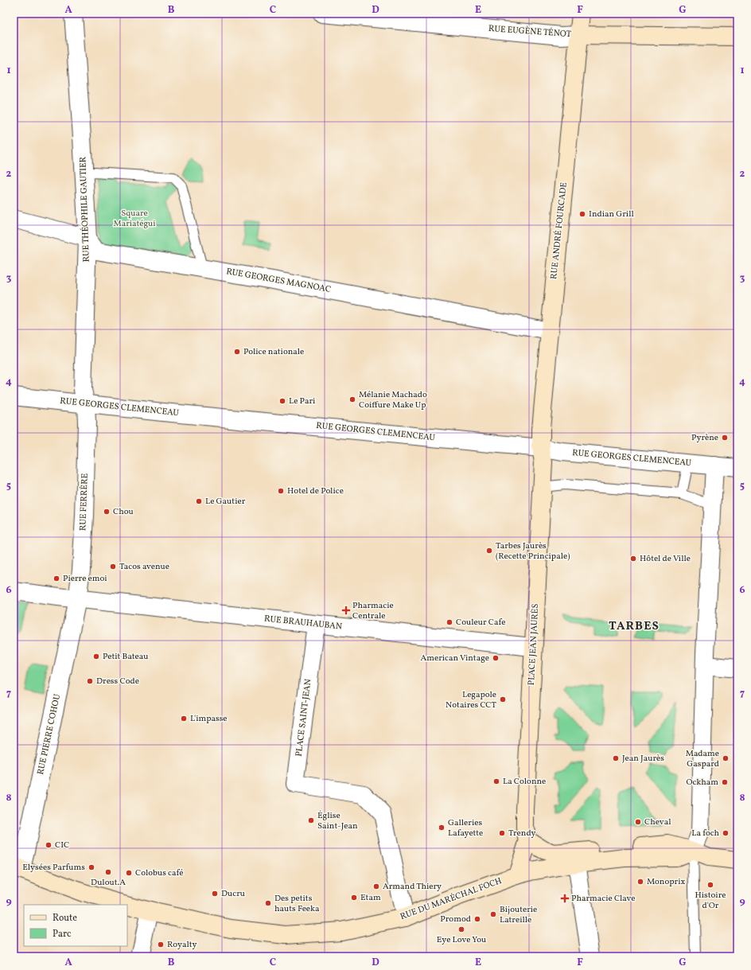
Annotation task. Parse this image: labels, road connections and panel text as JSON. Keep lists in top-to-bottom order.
{
  "streets": {
    "street": [
      "RUE EUGÈNE TÉNOT",
      "RUE THÉOPHILE GAUTIER",
      "RUE ANDRÉ FOURCADE",
      "RUE GEORGES MAGNOAC",
      "RUE GEORGES CLEMENCEAU",
      "RUE FERRÈRE",
      "RUE BRAUHAUBAN",
      "PLACE JEAN JAURÈS",
      "PLACE SAINT-JEAN",
      "RUE PIERRE COHOU",
      "RUE DU MARÉCHAL FOCH"
    ]
  },
  "crossings": [
    ["RUE EUGÈNE TÉNOT", "RUE ANDRÉ FOURCADE"],
    ["RUE THÉOPHILE GAUTIER", "RUE GEORGES MAGNOAC"],
    ["RUE THÉOPHILE GAUTIER", "RUE GEORGES CLEMENCEAU"],
    ["RUE THÉOPHILE GAUTIER", "RUE FERRÈRE"],
    ["RUE ANDRÉ FOURCADE", "RUE GEORGES MAGNOAC"],
    ["RUE ANDRÉ FOURCADE", "RUE GEORGES CLEMENCEAU"],
    ["RUE ANDRÉ FOURCADE", "PLACE JEAN JAURÈS"],
    ["RUE GEORGES CLEMENCEAU", "RUE FERRÈRE"],
    ["RUE GEORGES CLEMENCEAU", "PLACE JEAN JAURÈS"],
    ["RUE FERRÈRE", "RUE BRAUHAUBAN"],
    ["RUE FERRÈRE", "RUE PIERRE COHOU"],
    ["RUE BRAUHAUBAN", "PLACE SAINT-JEAN"],
    ["RUE BRAUHAUBAN", "RUE PIERRE COHOU"],
    ["PLACE SAINT-JEAN", "RUE DU MARÉCHAL FOCH"],
    ["RUE PIERRE COHOU", "RUE DU MARÉCHAL FOCH"]
  ],
  "districts": ["TARBES"],
  "parks": ["Square Mariatégui"],
  "places": {
    "other": [
      "Indian Grill",
      "Police nationale",
      "Mélanie Machado Coiffure Make Up",
      "Le Pari",
      "Pyrène",
      "Hotel de Police",
      "Le Gautier",
      "Chou",
      "Tarbes Jaurès (Recette Principale)",
      "Hôtel de Ville",
      "Tacos avenue",
      "Pierre emoi",
      "Couleur Cafe",
      "Petit Bateau",
      "American Vintage",
      "Dress Code",
      "Legapole Notaires CCT",
      "L'impasse",
      "Jean Jaurès",
      "Madame Gaspard",
      "La Colonne",
      "Ockham",
      "Église Saint-Jean",
      "Cheval",
      "Galleries Lafayette",
      "Trendy",
      "La foch",
      "CIC",
      "Elysées Parfums",
      "Dulout.A",
      "Colobus café",
      "Monoprix",
      "Histoire d'Or",
      "Armand Thiery",
      "Ducru",
      "Etam",
      "Des petits hauts Feeka",
      "Bijouterie Latreille",
      "Promod",
      "Eye Love You",
      "Royalty"
    ],
    "health": ["Pharmacie Centrale", "Pharmacie Clave"]
  },
  "legend": ["Route", "Parc"],
  "grid": {
    "columns": [
      "A",
      "B",
      "C",
      "D",
      "E",
      "F",
      "G"
    ],
    "rows": [
      "1",
      "2",
      "3",
      "4",
      "5",
      "6",
      "7",
      "8",
      "9"
    ]
  }
}
